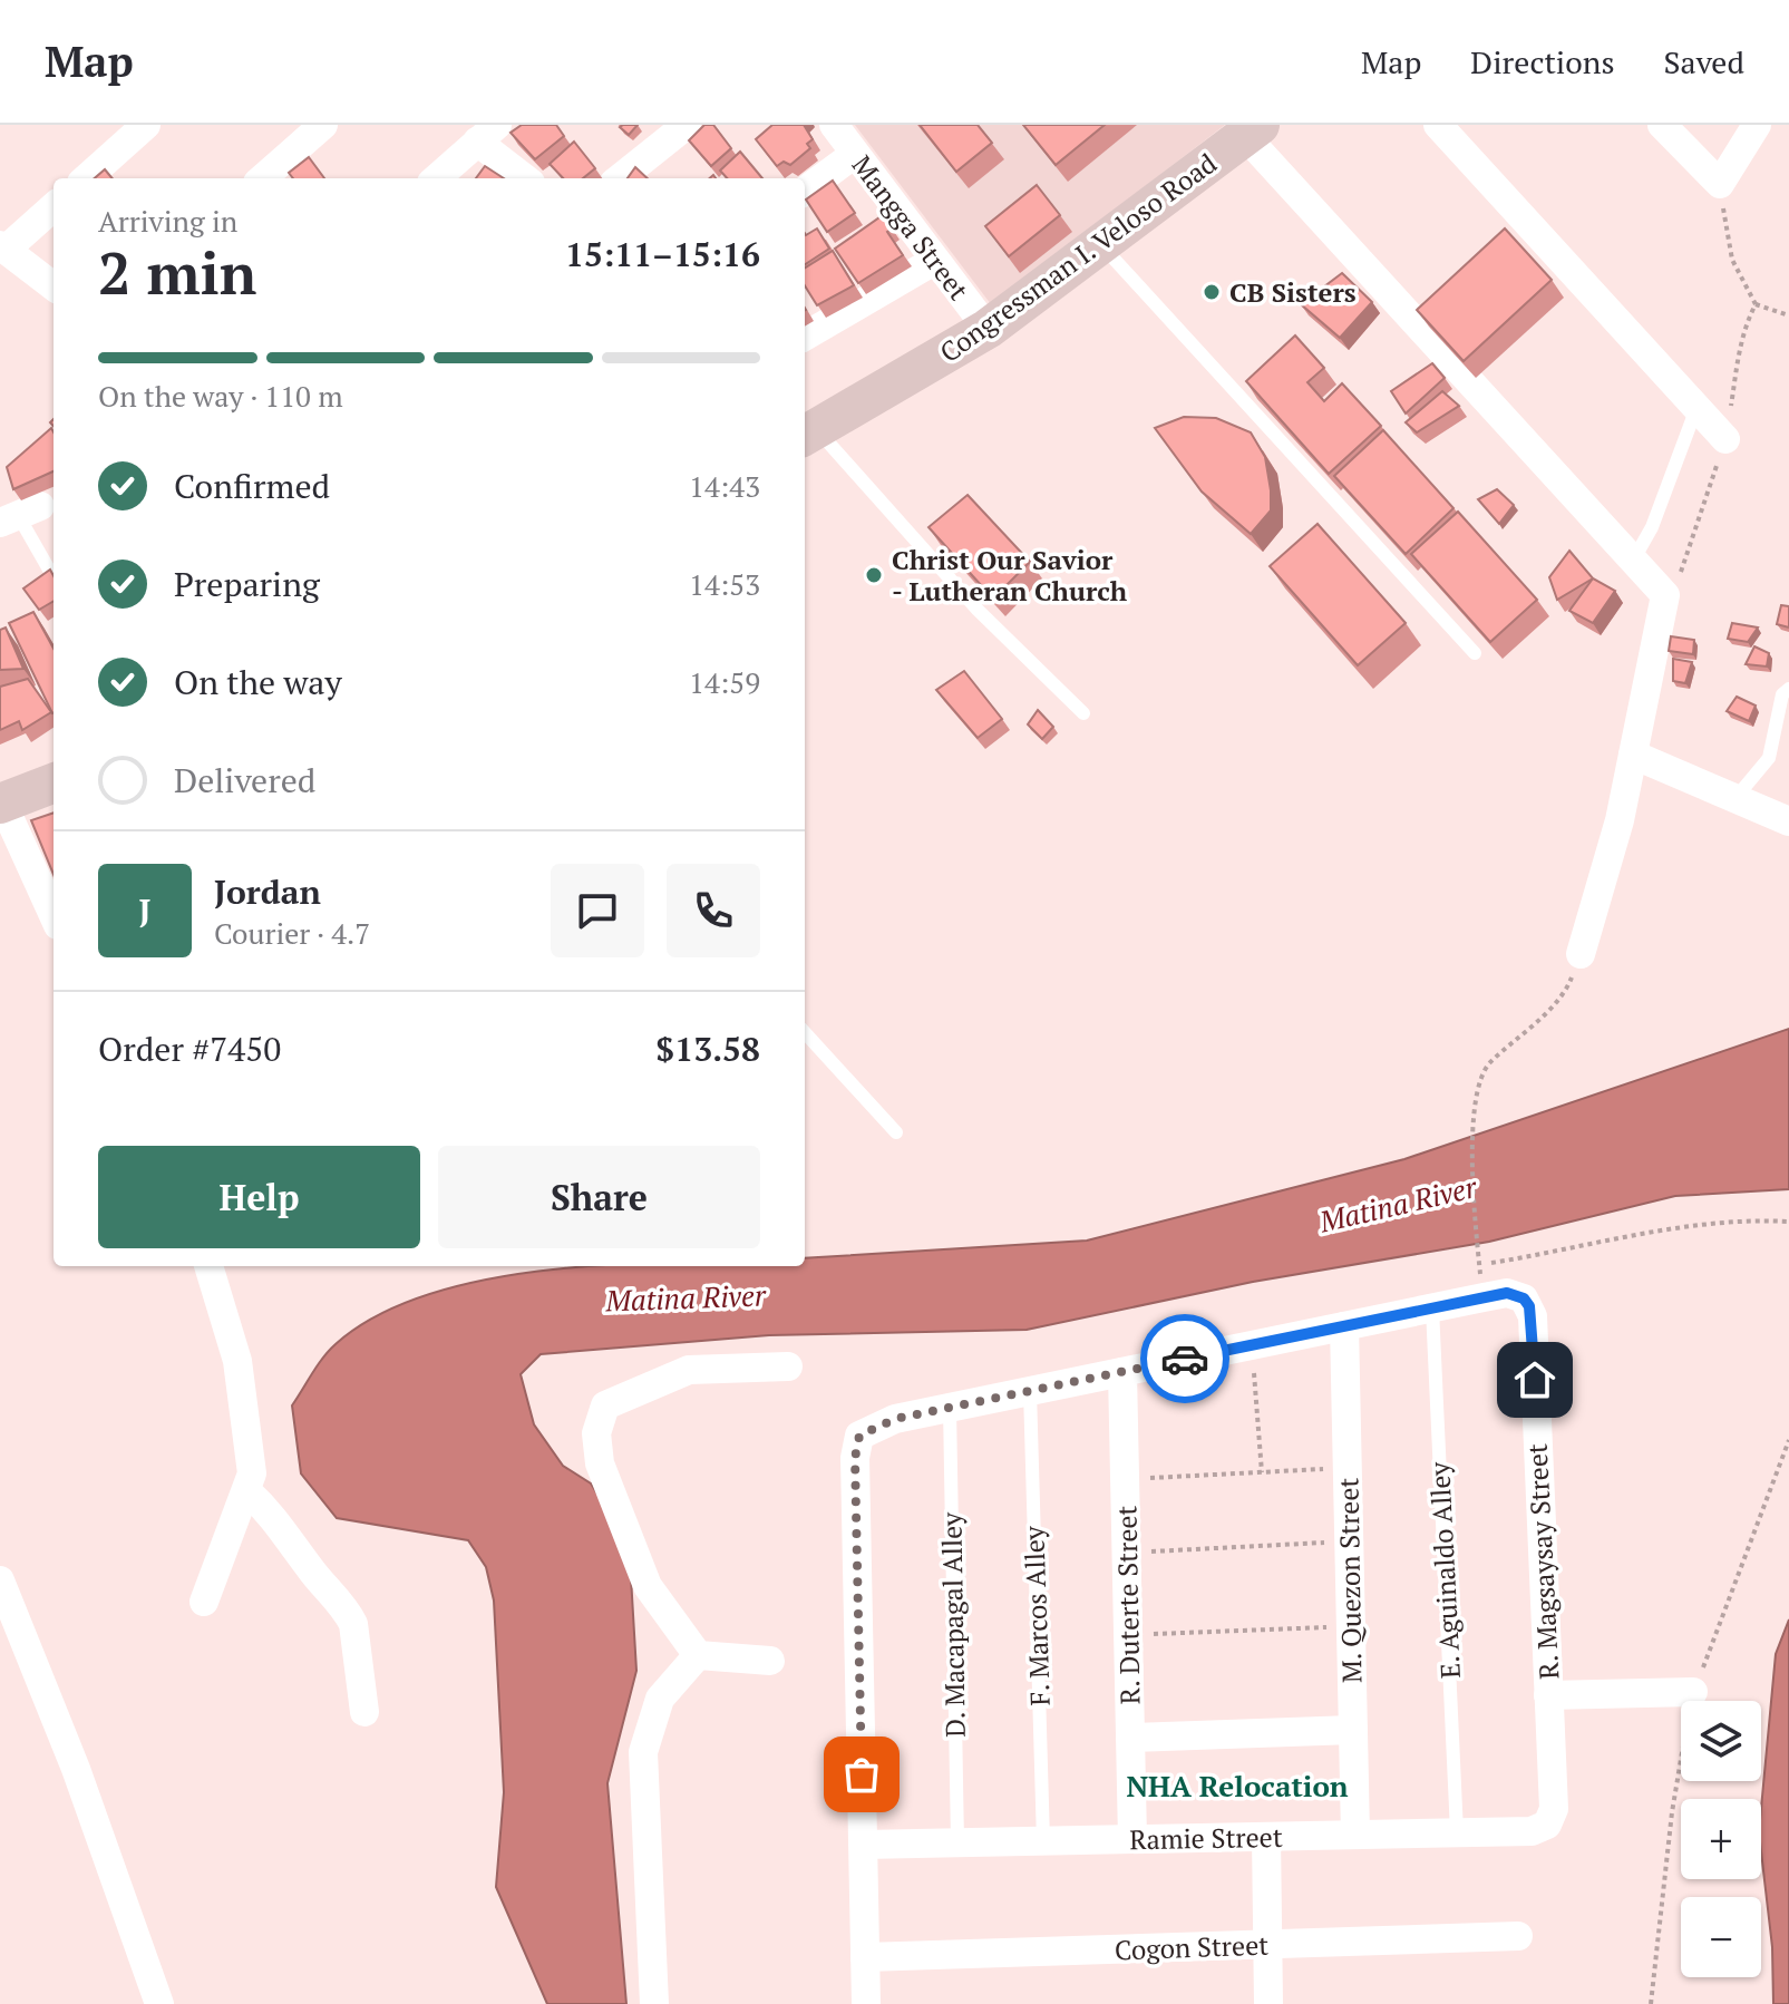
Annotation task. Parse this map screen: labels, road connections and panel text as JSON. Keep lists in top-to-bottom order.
{
  "streets": {
    "main road": ["Congressman I. Veloso Road"],
    "street": [
      "Mangga Street",
      "R. Magsaysay Street",
      "M. Quezon Street",
      "R. Duterte Street",
      "Ramie Street",
      "Cogon Street"
    ],
    "lane": ["E. Aguinaldo Alley", "F. Marcos Alley", "D. Macapagal Alley"]
  },
  "crossings": [
    ["Mangga Street", "Congressman I. Veloso Road"],
    ["R. Magsaysay Street", "E. Aguinaldo Alley"],
    ["R. Magsaysay Street", "Ramie Street"],
    ["E. Aguinaldo Alley", "Ramie Street"],
    ["M. Quezon Street", "Ramie Street"],
    ["R. Duterte Street", "Ramie Street"],
    ["F. Marcos Alley", "Ramie Street"],
    ["D. Macapagal Alley", "Ramie Street"]
  ],
  "districts": ["NHA Relocation"],
  "water": ["Matina River"],
  "places": ["CB Sisters", "Christ Our Savior - Lutheran Church"],
  "page": {
    "header": "Map",
    "nav": ["Map", "Directions", "Saved"],
    "heading": ["2 min", "Arriving in", "15:11–15:16"],
    "panel": [
      "Jordan",
      "Courier · 4.7",
      "Order #7450",
      "$13.58"
    ],
    "bar": "On the way · 110 m",
    "list": [
      ["Confirmed", "14:43"],
      ["Preparing", "14:53"],
      ["On the way", "14:59"],
      "Delivered"
    ],
    "round": "J",
    "buttons": ["Help", "Share"],
    "map_buttons": ["+", "−"]
  }
}
